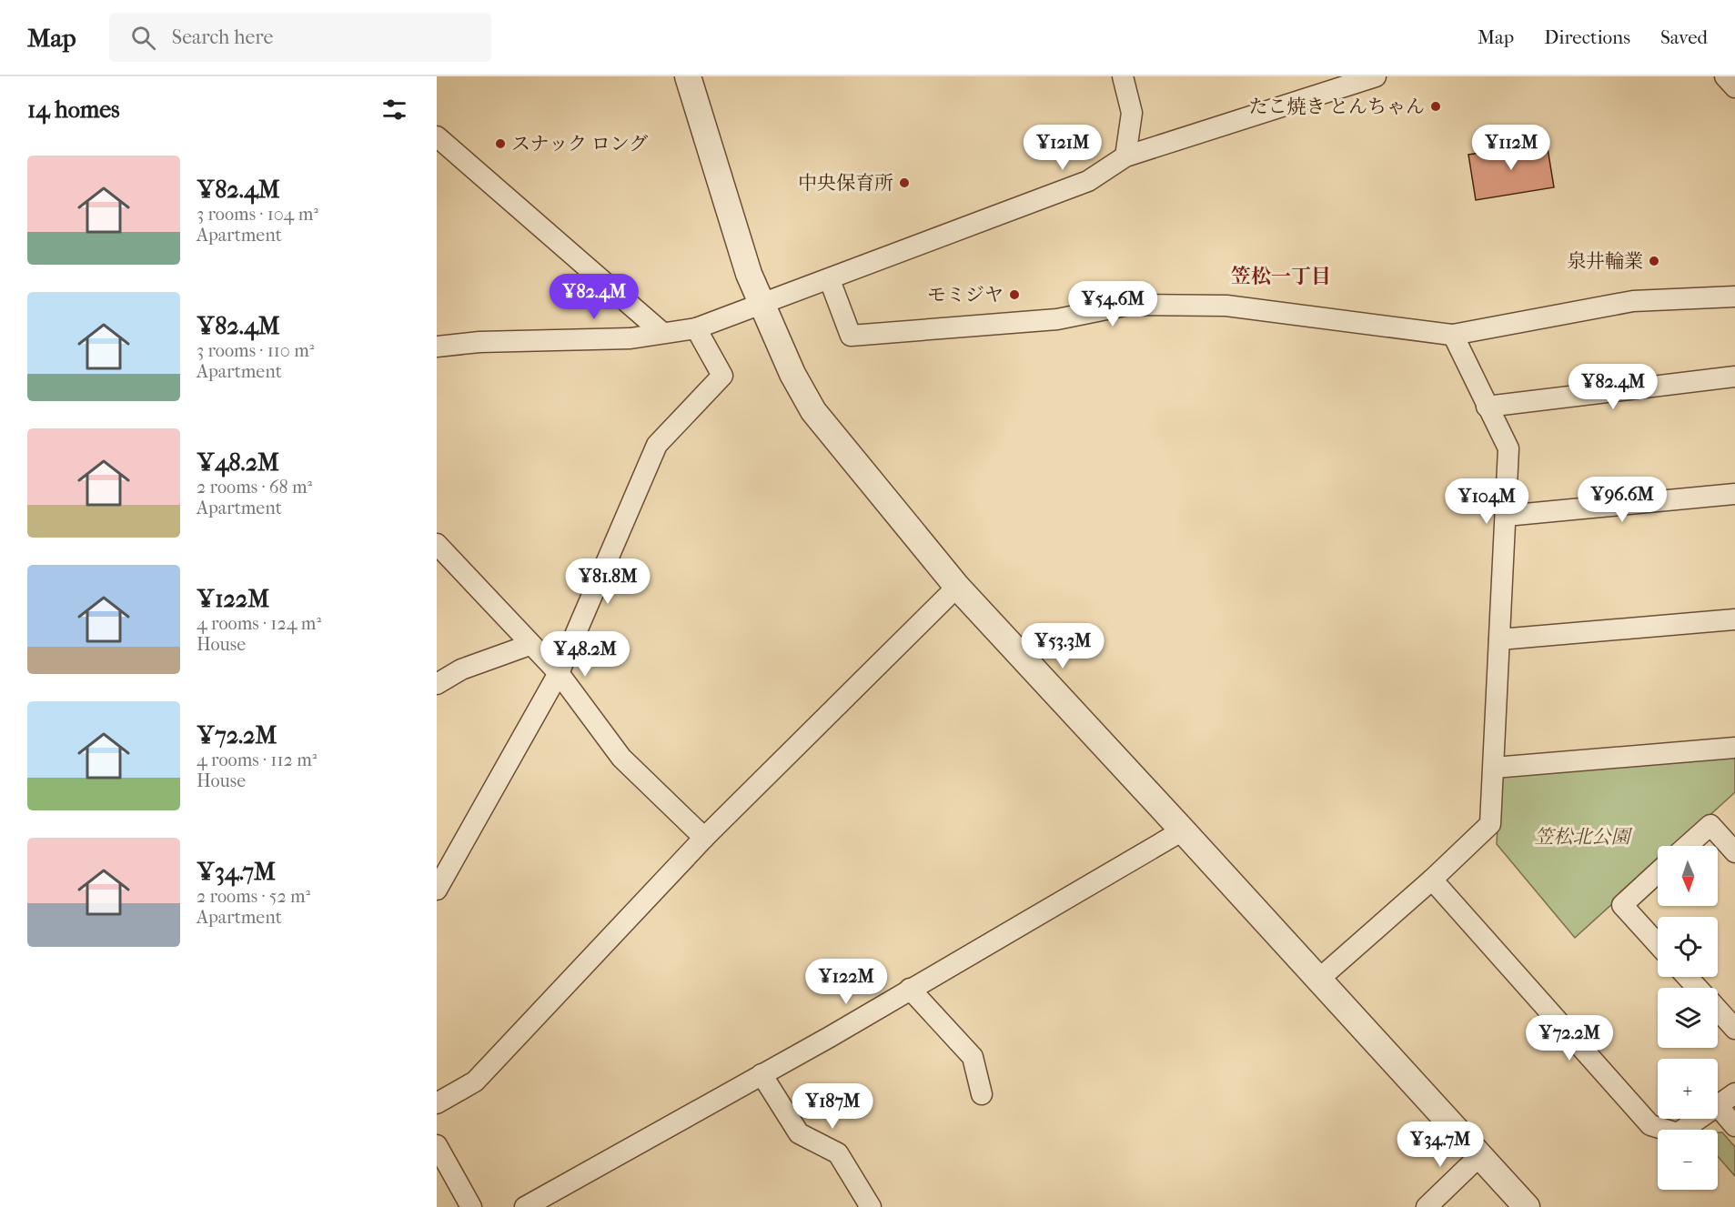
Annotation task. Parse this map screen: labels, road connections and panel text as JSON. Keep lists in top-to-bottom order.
{
  "districts": ["笠松一丁目"],
  "parks": ["笠松北公園"],
  "places": [
    "たこ焼き とんちゃん",
    "スナック ロング",
    "中央保育所",
    "泉井輪業",
    "モミジヤ"
  ],
  "north": "bottom",
  "page": {
    "header": "Map",
    "search": "Search here",
    "nav": ["Map", "Directions", "Saved"],
    "heading": "14 homes",
    "price": [
      "¥121M",
      "¥112M",
      "¥82.4M",
      "¥54.6M",
      "¥82.4M",
      "¥96.6M",
      "¥104M",
      "¥81.8M",
      "¥53.3M",
      "¥48.2M",
      "¥122M",
      "¥72.2M",
      "¥187M",
      "¥34.7M"
    ],
    "list": [
      {
        "name": "¥82.4M",
        "note": "3 rooms · 104 m² · Apartment"
      },
      {
        "name": "¥82.4M",
        "note": "3 rooms · 110 m² · Apartment"
      },
      {
        "name": "¥48.2M",
        "note": "2 rooms · 68 m² · Apartment"
      },
      {
        "name": "¥122M",
        "note": "4 rooms · 124 m² · House"
      },
      {
        "name": "¥72.2M",
        "note": "4 rooms · 112 m² · House"
      },
      {
        "name": "¥34.7M",
        "note": "2 rooms · 52 m² · Apartment"
      }
    ],
    "map_buttons": ["+", "−"]
  }
}
